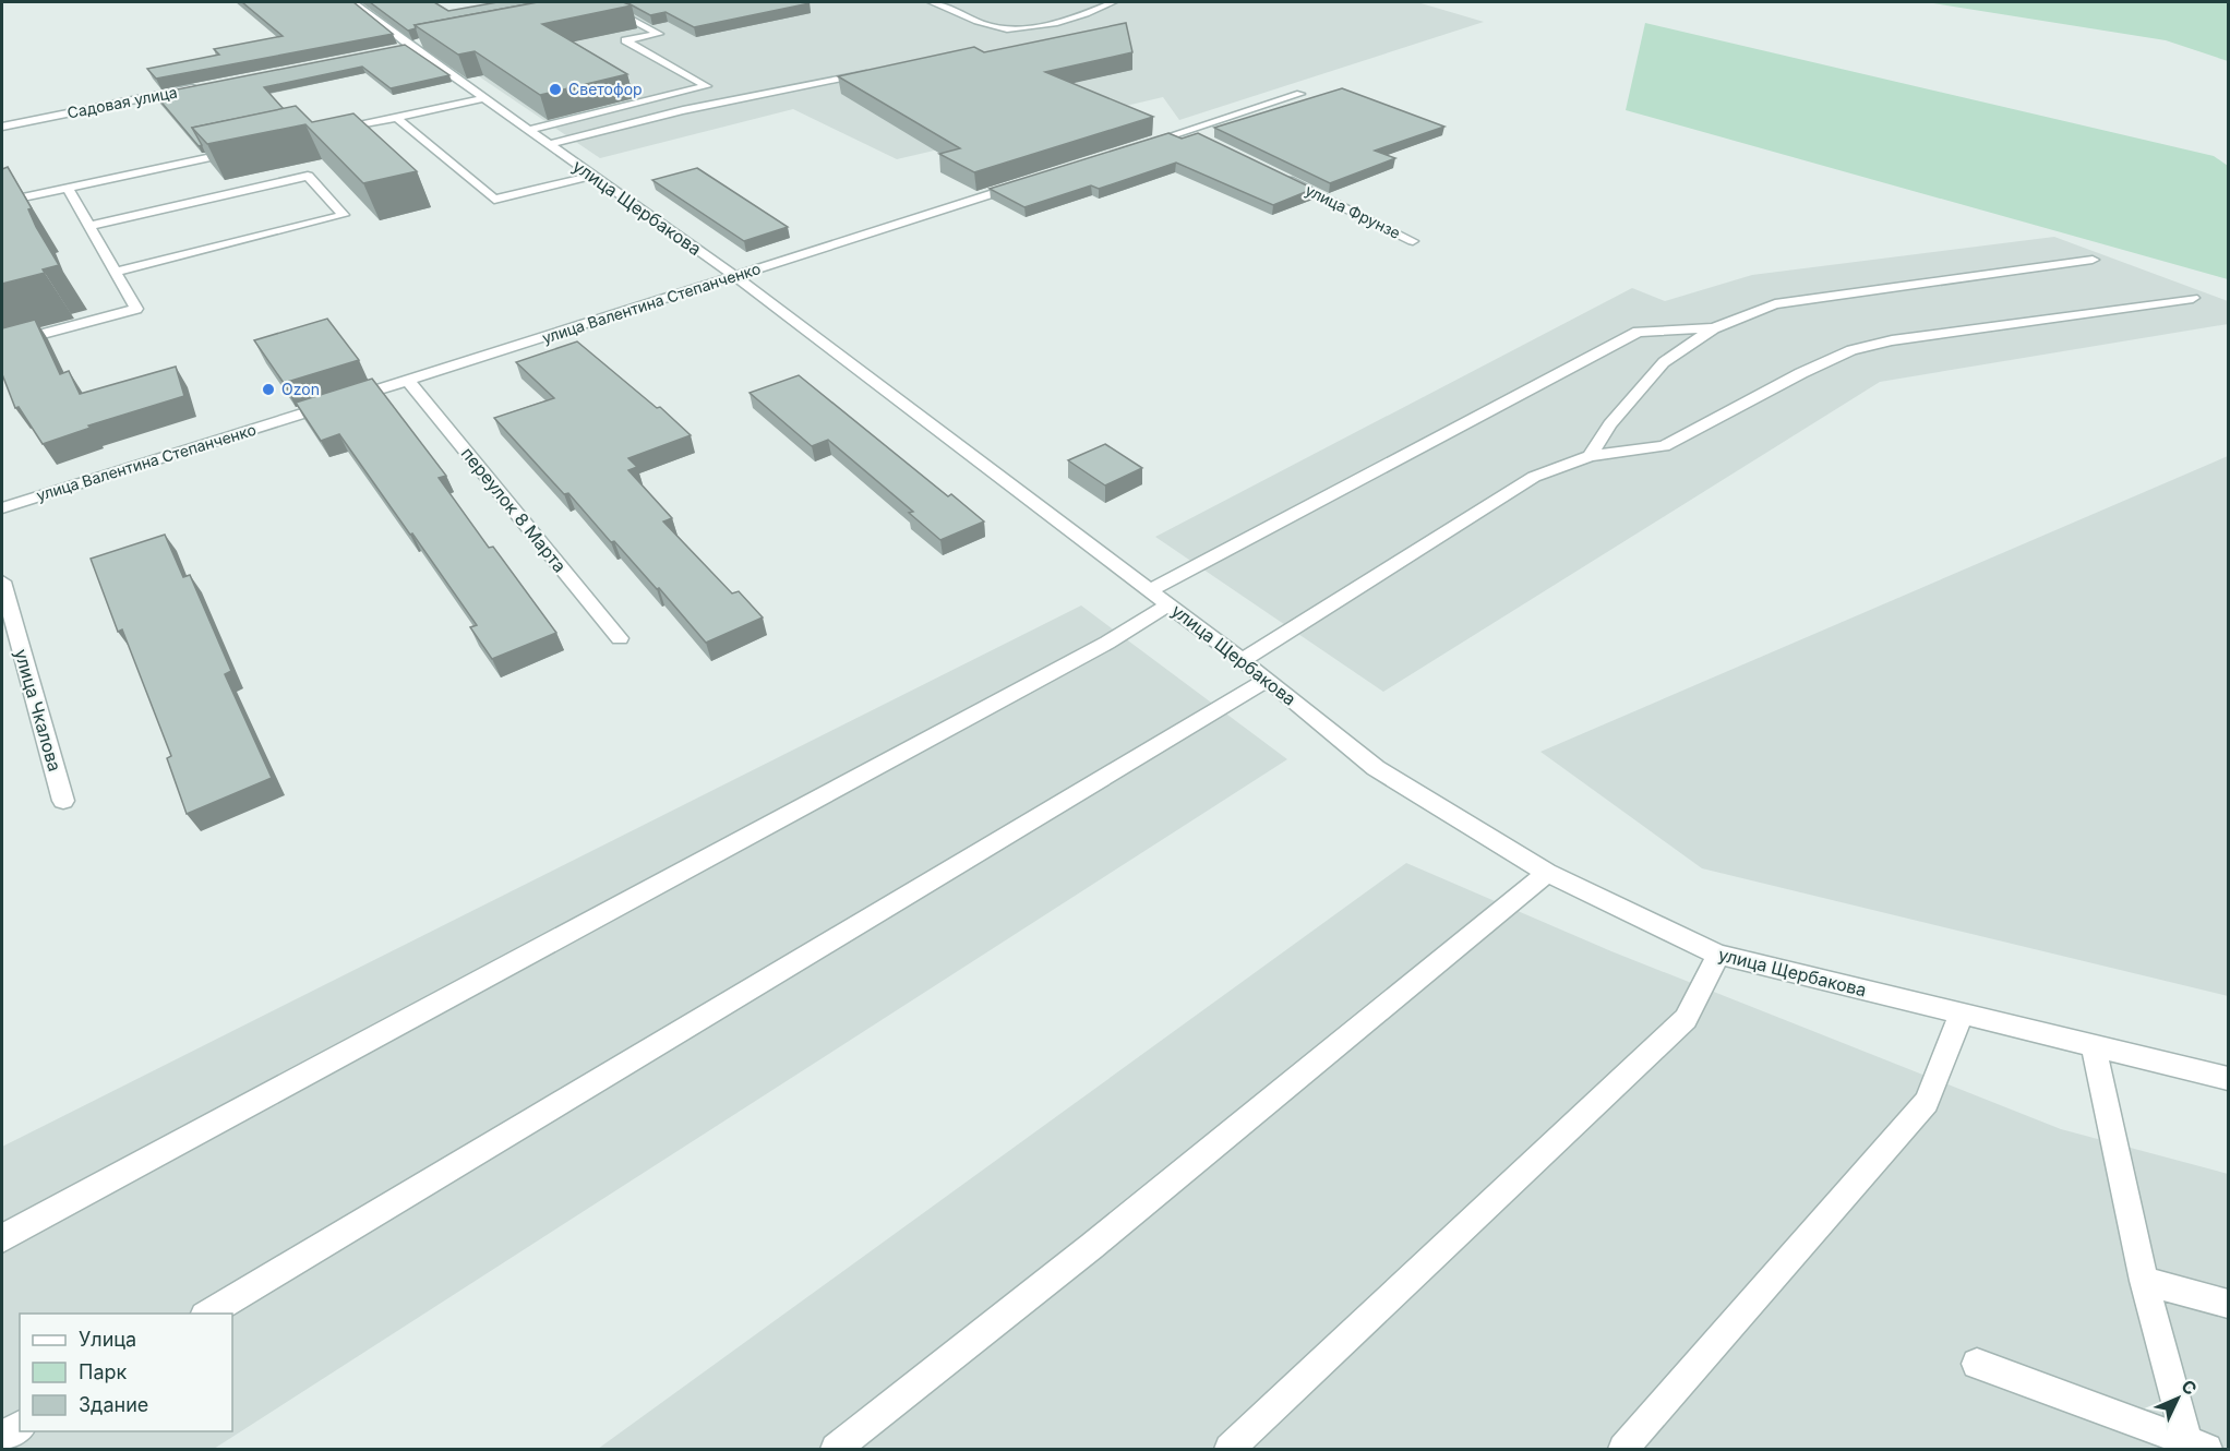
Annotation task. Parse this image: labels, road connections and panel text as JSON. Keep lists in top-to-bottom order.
{
  "streets": {
    "street": [
      "Садовая улица",
      "улица Щербакова",
      "улица Фрунзе",
      "улица Валентина Степанченко",
      "переулок 8 Марта",
      "улица Чкалова"
    ]
  },
  "crossings": [
    ["улица Щербакова", "улица Валентина Степанченко"],
    ["улица Валентина Степанченко", "переулок 8 Марта"]
  ],
  "places": ["Светофор", "Ozon"],
  "legend": ["Улица", "Парк", "Здание"],
  "north": "top right"
}
